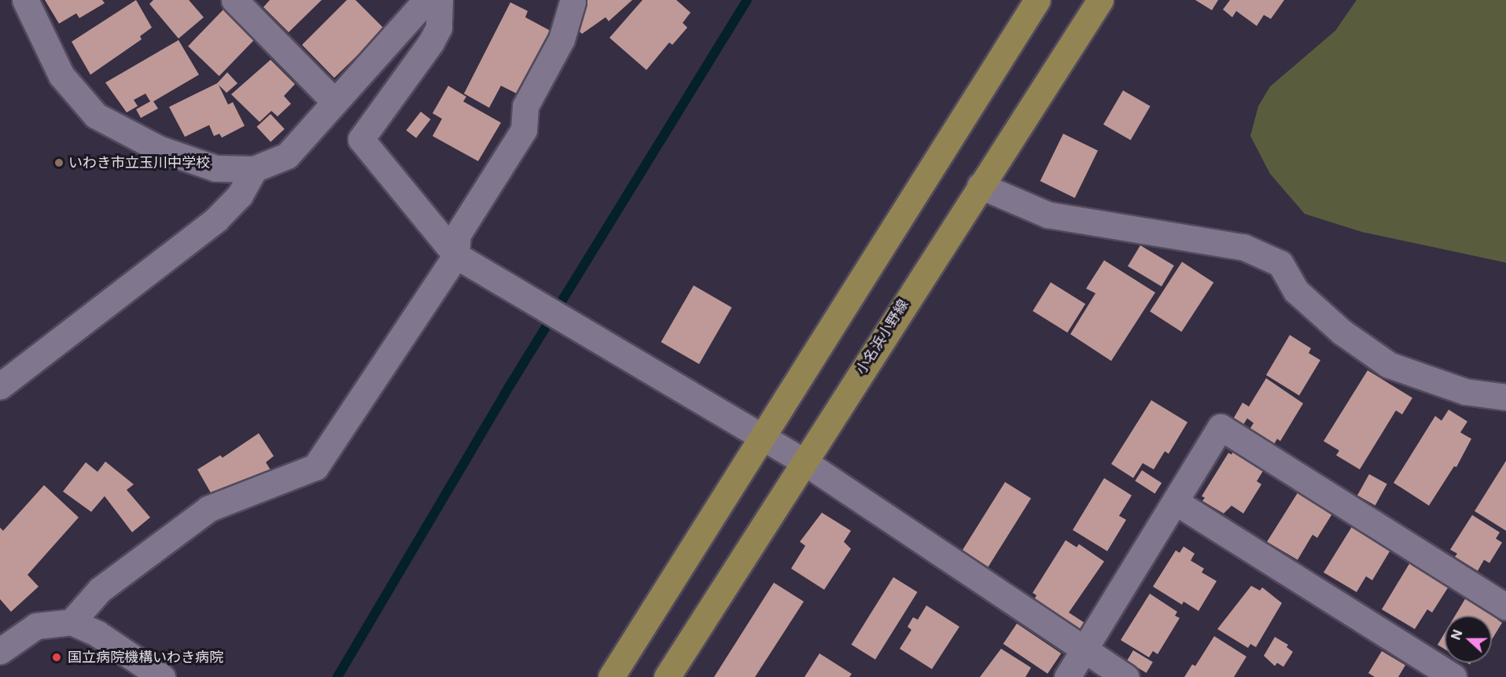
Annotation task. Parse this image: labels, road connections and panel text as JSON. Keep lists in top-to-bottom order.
{
  "streets": {
    "main road": ["小名浜小野線"]
  },
  "places": ["いわき市立玉川中学校", "国立病院機構いわき病院"],
  "north": "left"
}
